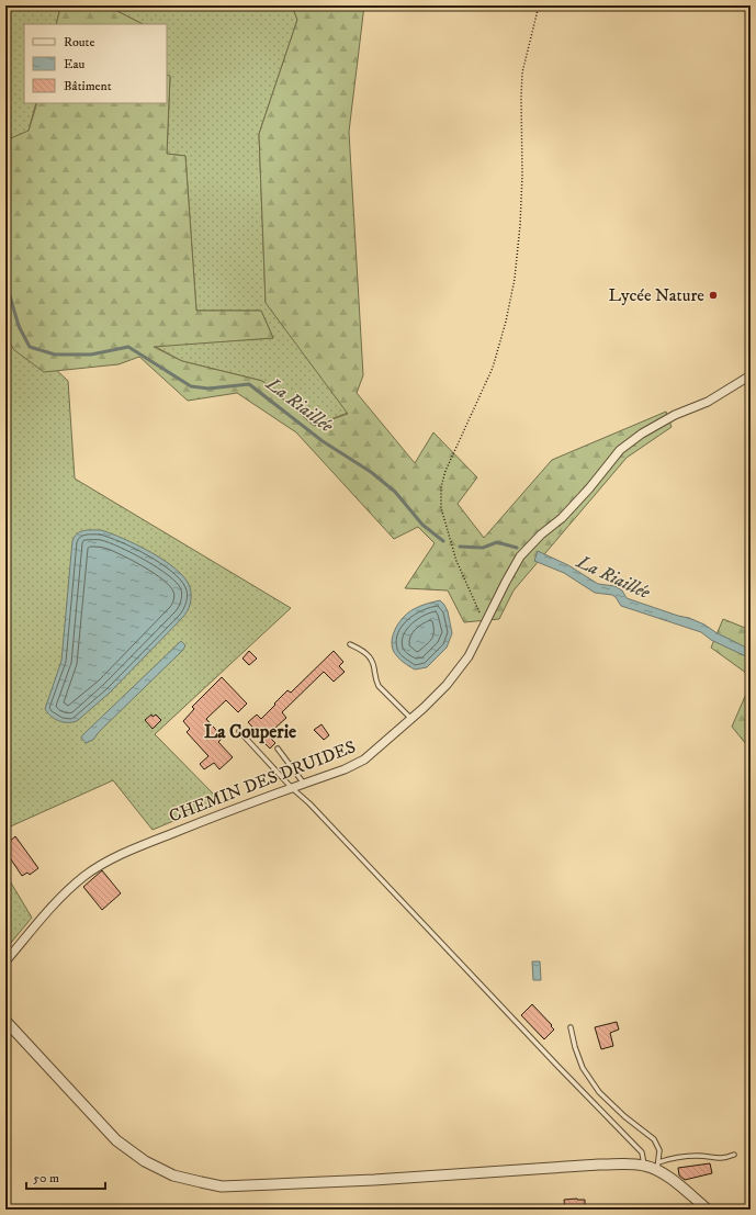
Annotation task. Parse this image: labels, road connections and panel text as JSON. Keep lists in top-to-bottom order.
{
  "streets": {
    "street": ["CHEMIN DES DRUIDES"]
  },
  "districts": ["La Couperie"],
  "water": ["La Riaillée"],
  "places": ["Lycée Nature"],
  "legend": ["Route", "Eau", "Bâtiment"],
  "scale_bar": "50 m"
}
